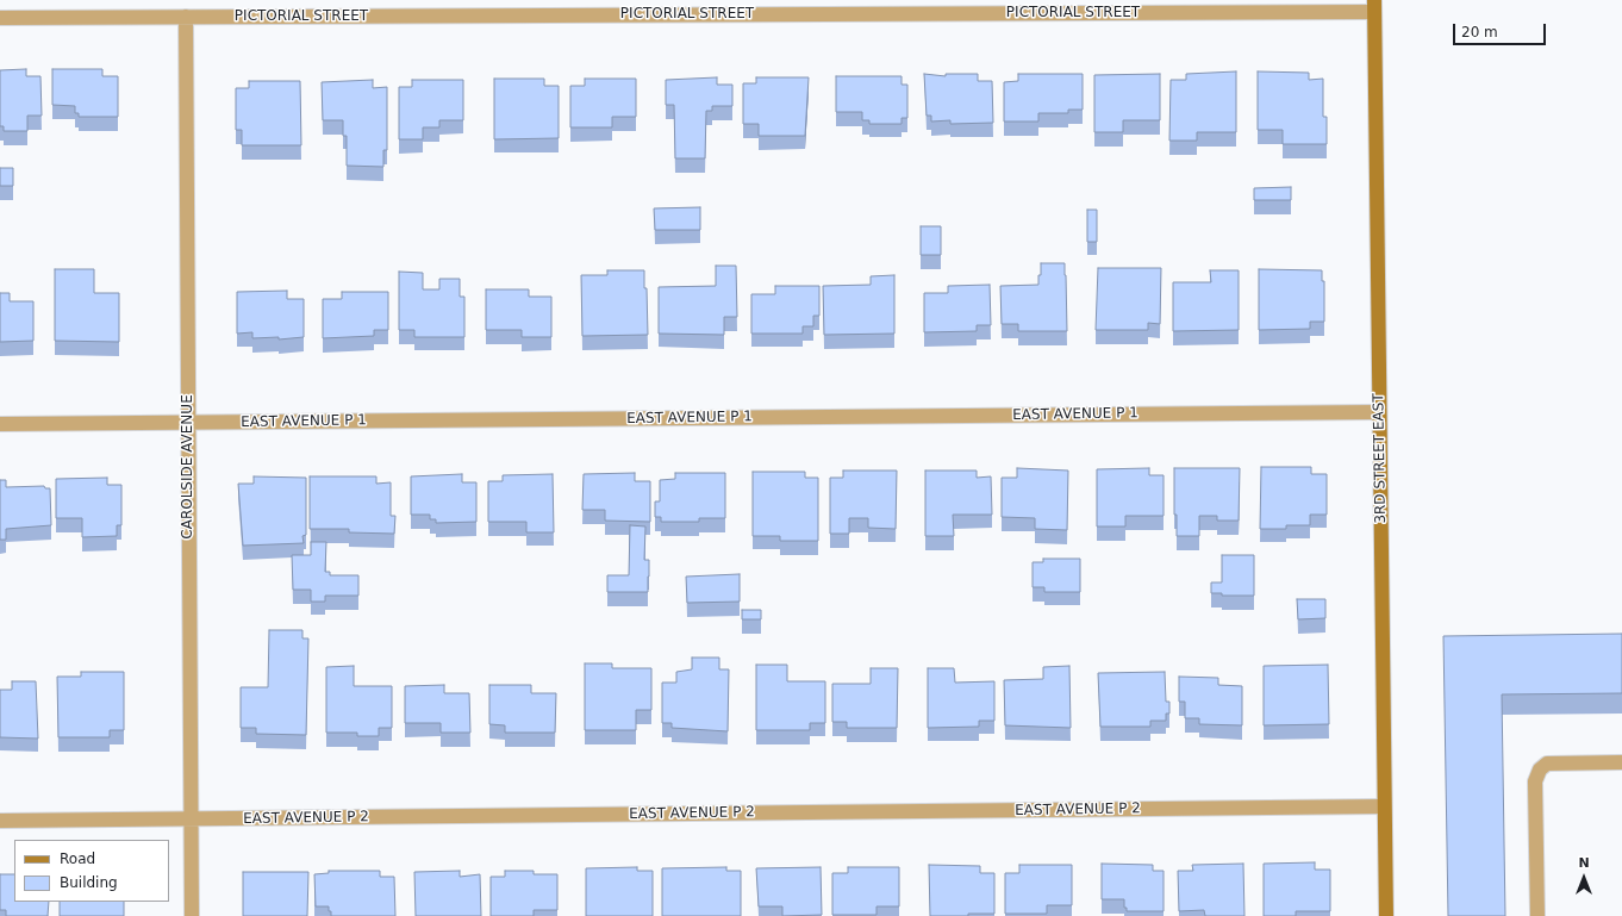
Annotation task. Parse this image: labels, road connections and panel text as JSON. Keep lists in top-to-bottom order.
{
  "streets": {
    "street": [
      "PICTORIAL STREET",
      "EAST AVENUE P 1",
      "3RD STREET EAST",
      "CAROLSIDE AVENUE",
      "EAST AVENUE P 2"
    ]
  },
  "crossings": [
    ["PICTORIAL STREET", "3RD STREET EAST"],
    ["PICTORIAL STREET", "CAROLSIDE AVENUE"],
    ["EAST AVENUE P 1", "3RD STREET EAST"],
    ["EAST AVENUE P 1", "CAROLSIDE AVENUE"],
    ["3RD STREET EAST", "EAST AVENUE P 2"],
    ["CAROLSIDE AVENUE", "EAST AVENUE P 2"]
  ],
  "legend": ["Road", "Building"],
  "scale_bar": "20 m",
  "north": "top"
}
